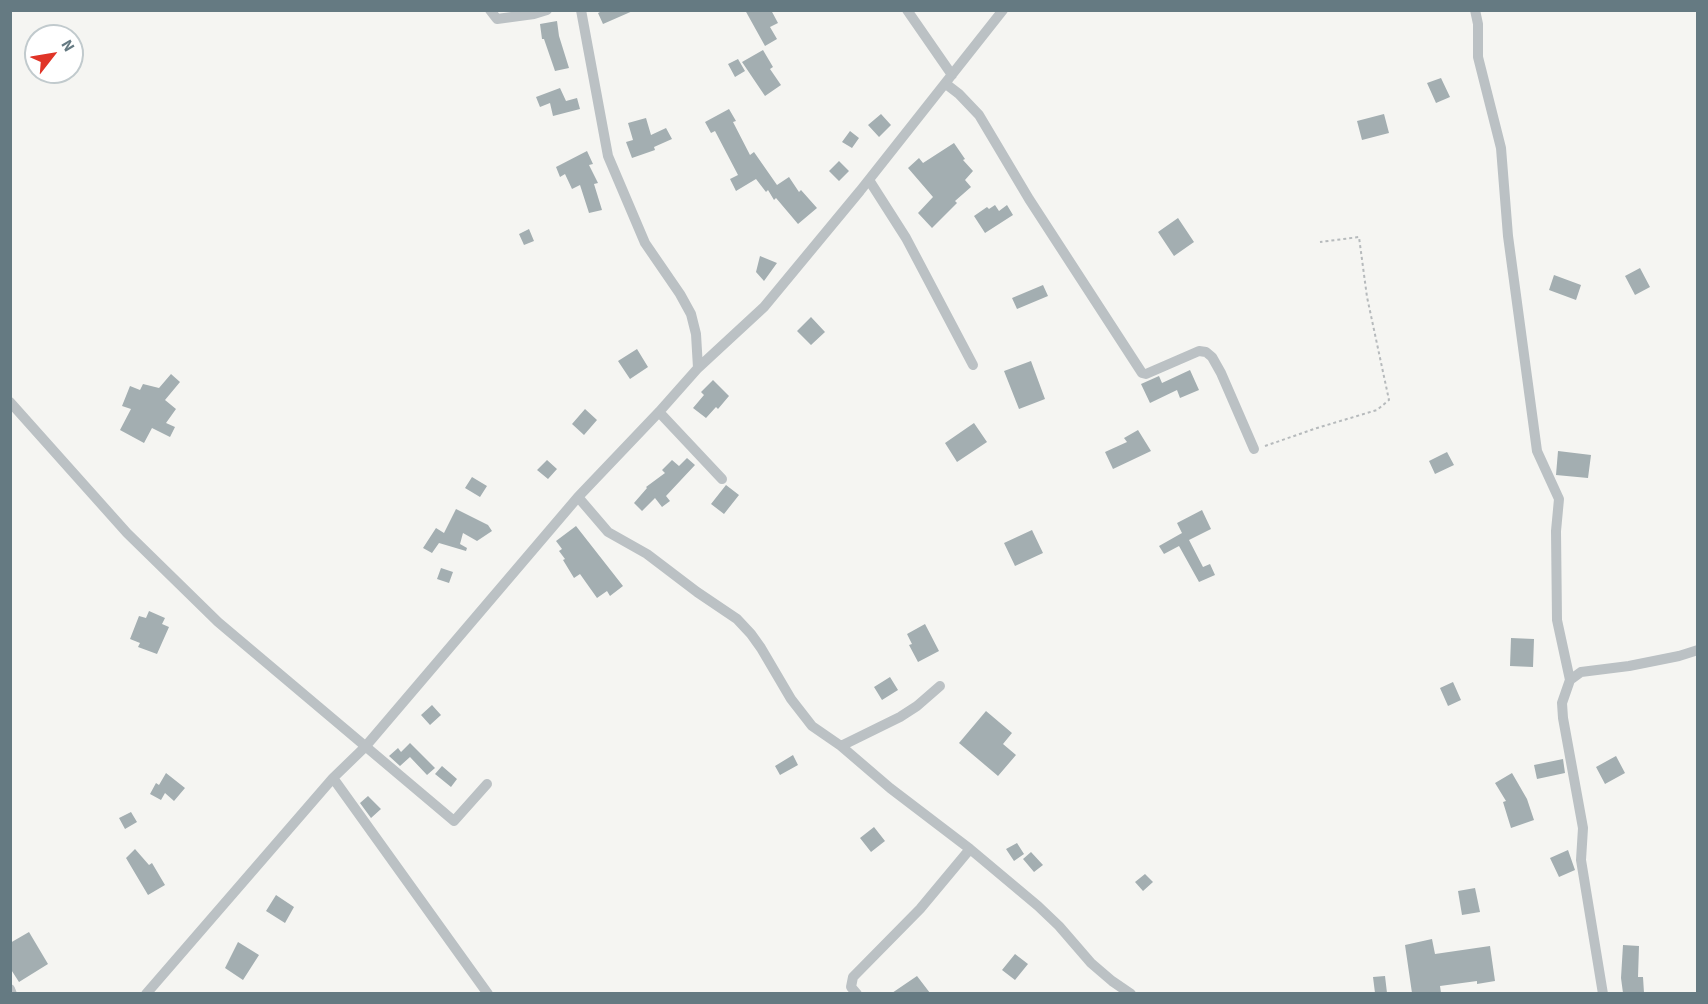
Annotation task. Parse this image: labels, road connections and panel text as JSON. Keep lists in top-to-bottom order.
{
  "north": "top right"
}
